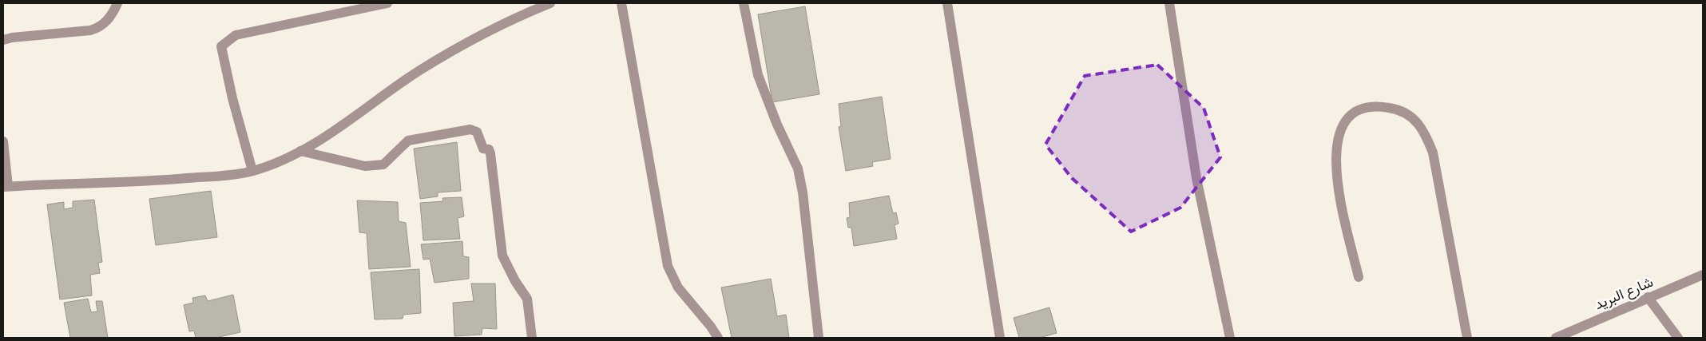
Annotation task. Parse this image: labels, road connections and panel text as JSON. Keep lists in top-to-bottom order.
{
  "streets": {
    "street": ["شارع البريد"]
  }
}
